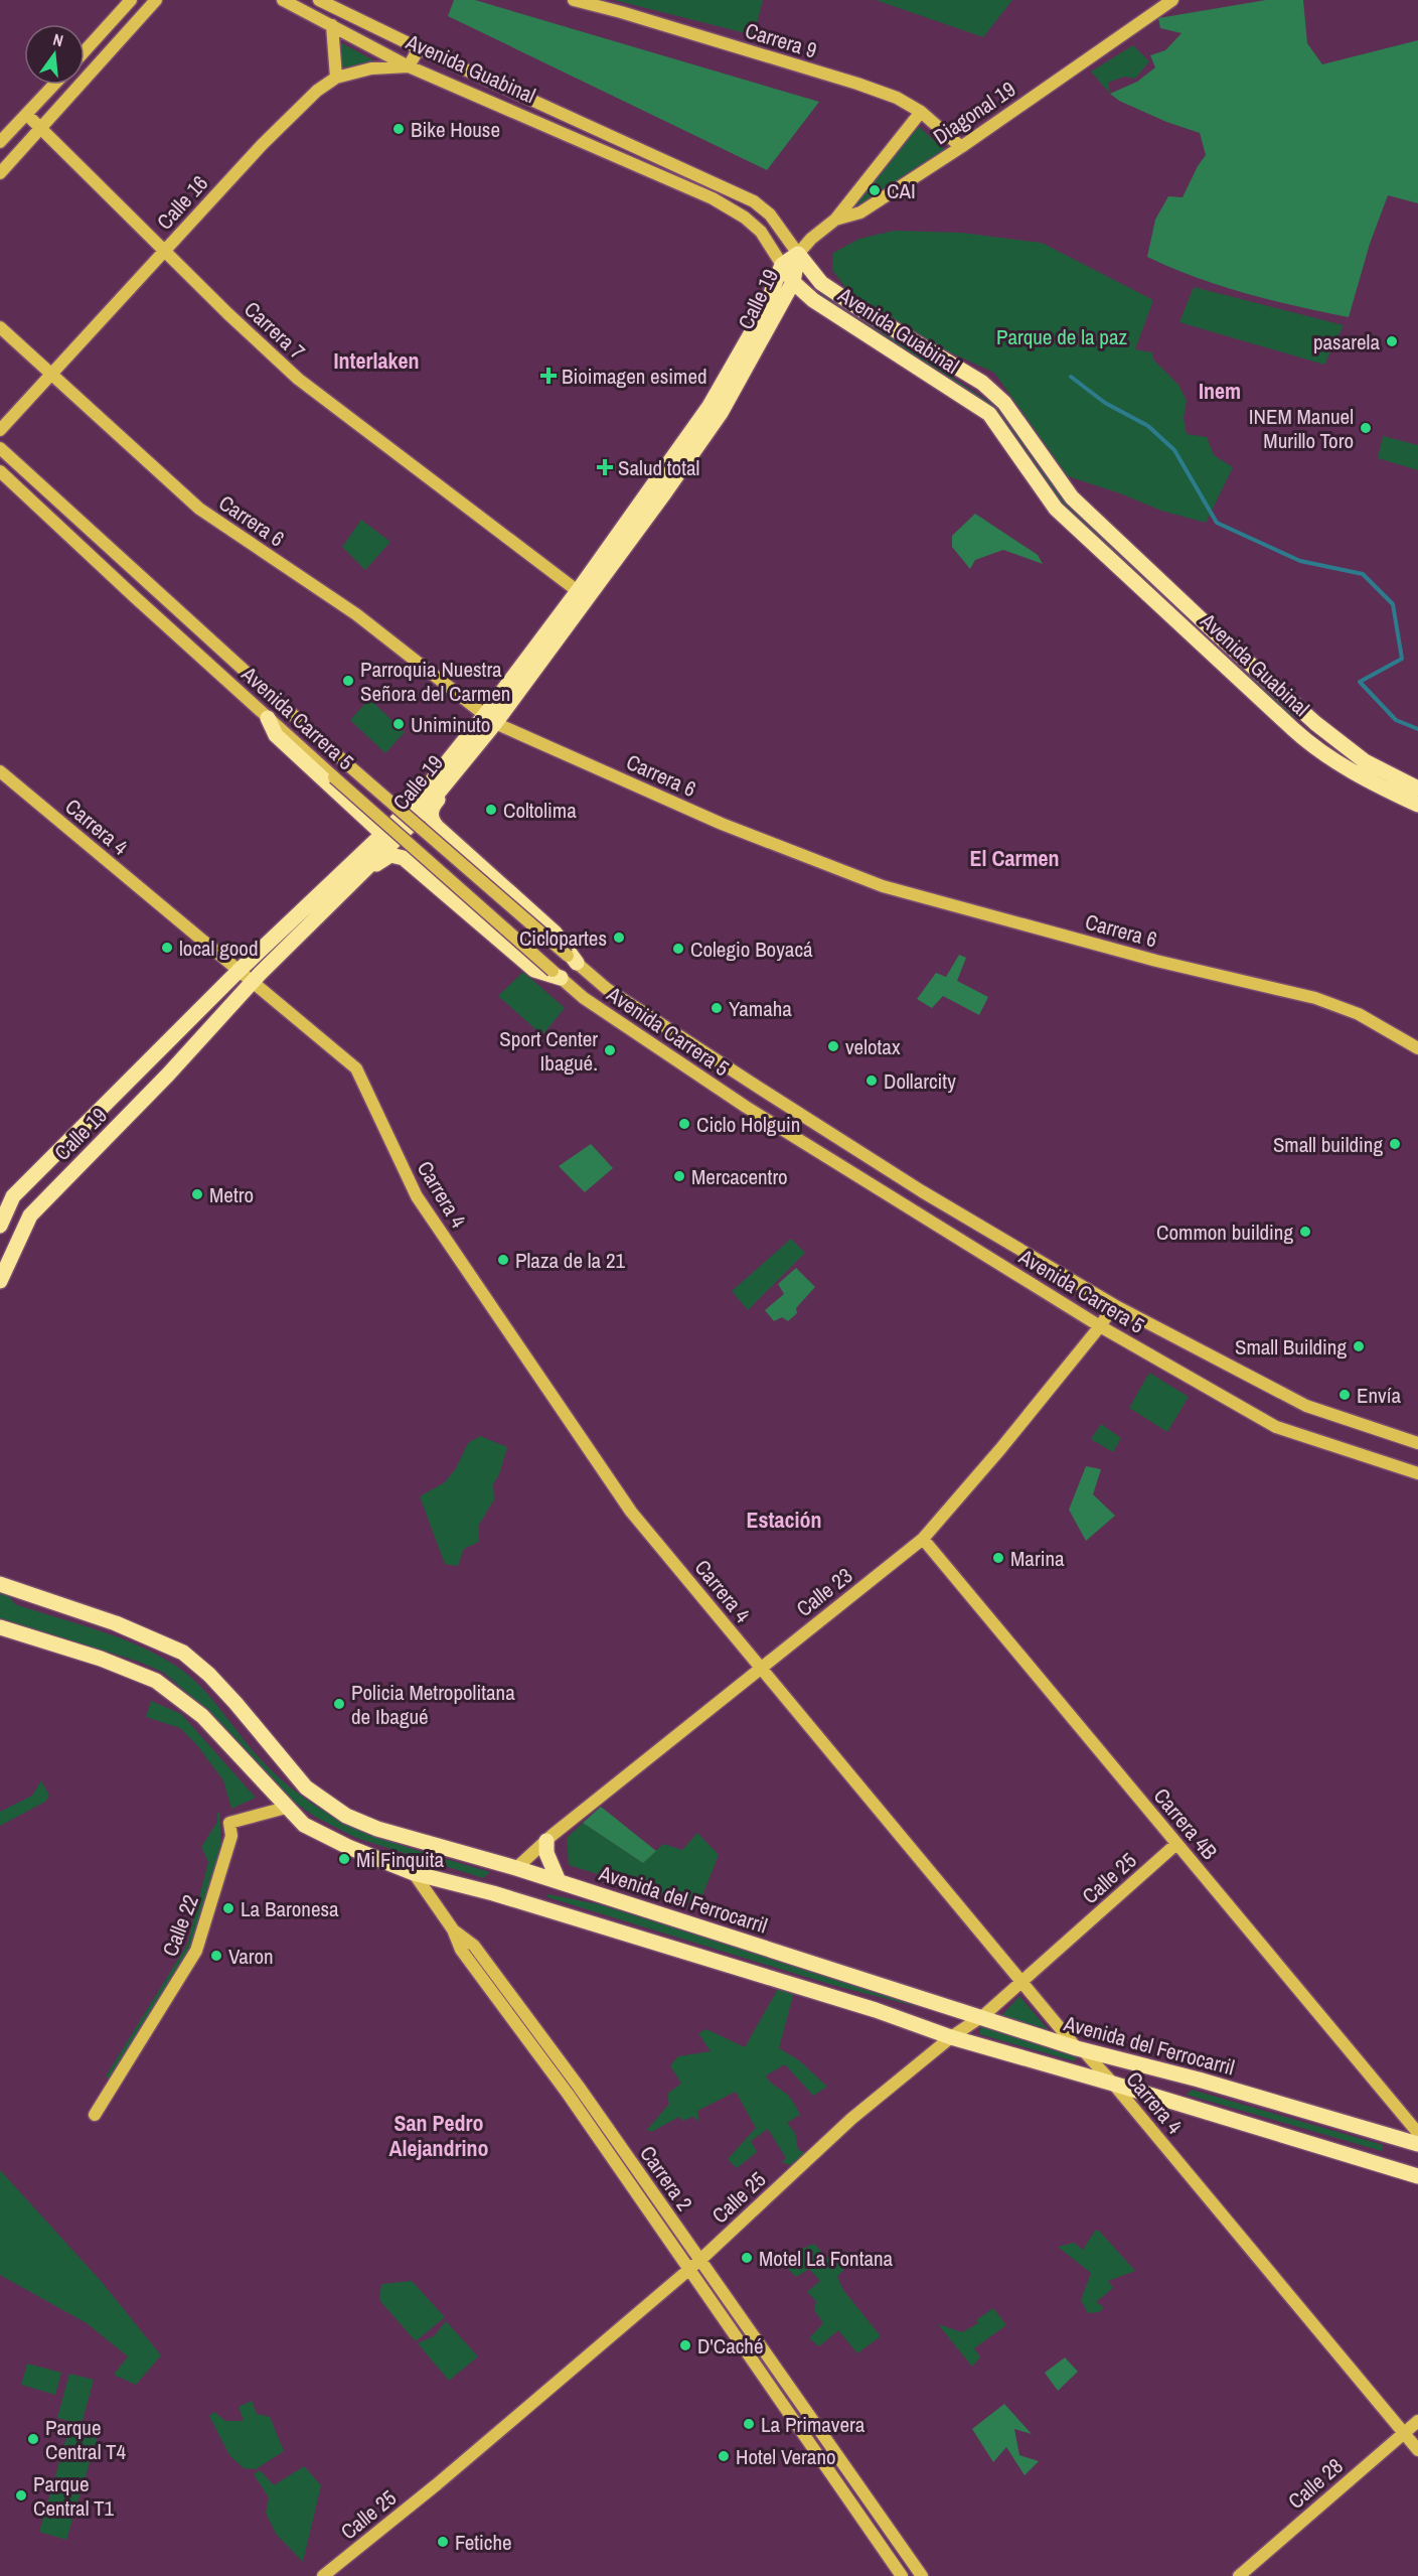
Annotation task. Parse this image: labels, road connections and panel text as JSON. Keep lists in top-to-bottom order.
{
  "streets": {
    "main road": [
      "Carrera 9",
      "Avenida Guabinal",
      "Diagonal 19",
      "Calle 16",
      "Calle 19",
      "Carrera 7",
      "Carrera 6",
      "Avenida Carrera 5",
      "Carrera 4",
      "Calle 23",
      "Carrera 4B",
      "Calle 25",
      "Avenida del Ferrocarril",
      "Calle 22",
      "Carrera 2",
      "Calle 28"
    ]
  },
  "crossings": [
    ["Carrera 9", "Diagonal 19"],
    ["Avenida Guabinal", "Diagonal 19"],
    ["Avenida Guabinal", "Calle 16"],
    ["Avenida Guabinal", "Calle 19"],
    ["Diagonal 19", "Calle 19"],
    ["Calle 16", "Carrera 7"],
    ["Calle 16", "Carrera 6"],
    ["Calle 19", "Carrera 7"],
    ["Calle 19", "Carrera 6"],
    ["Calle 19", "Carrera 4"],
    ["Avenida Carrera 5", "Calle 23"],
    ["Carrera 4", "Calle 23"],
    ["Carrera 4", "Calle 25"],
    ["Carrera 4", "Avenida del Ferrocarril"],
    ["Carrera 4", "Calle 28"],
    ["Calle 23", "Carrera 4B"],
    ["Calle 23", "Avenida del Ferrocarril"],
    ["Carrera 4B", "Calle 25"],
    ["Calle 25", "Avenida del Ferrocarril"],
    ["Calle 25", "Carrera 2"]
  ],
  "districts": [
    "Interlaken",
    "Inem",
    "El Carmen",
    "Estación",
    "San Pedro Alejandrino"
  ],
  "parks": ["Parque de la paz"],
  "places": {
    "other": [
      "Bike House",
      "CAI",
      "pasarela",
      "INEM Manuel Murillo Toro",
      "Parroquia Nuestra Señora del Carmen",
      "Uniminuto",
      "Coltolima",
      "Ciclopartes",
      "local good",
      "Colegio Boyacá",
      "Yamaha",
      "velotax",
      "Sport Center Ibagué.",
      "Dollarcity",
      "Ciclo Holguin",
      "Small building",
      "Mercacentro",
      "Metro",
      "Common building",
      "Plaza de la 21",
      "Small Building",
      "Envía",
      "Marina",
      "Policia Metropolitana de Ibagué",
      "Mi Finquita",
      "La Baronesa",
      "Varon",
      "Motel La Fontana",
      "D'Caché",
      "La Primavera",
      "Parque Central T4",
      "Hotel Verano",
      "Parque Central T1",
      "Fetiche"
    ],
    "health": ["Bioimagen esimed", "Salud total"]
  },
  "north": "top"
}
